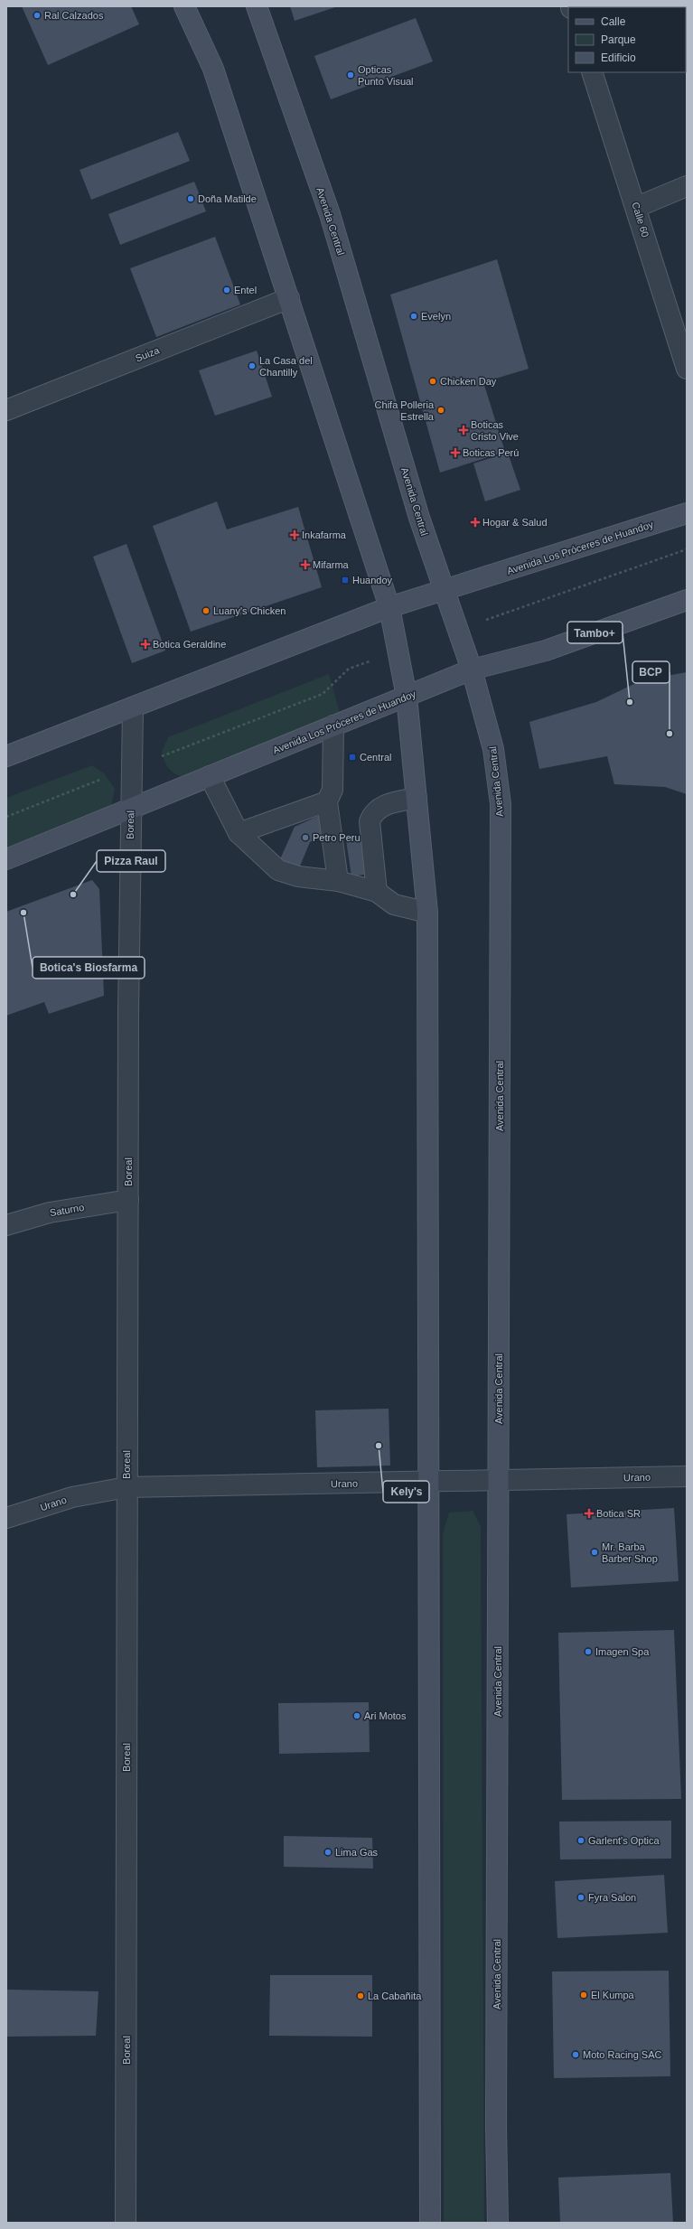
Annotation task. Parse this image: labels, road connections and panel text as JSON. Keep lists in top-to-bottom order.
{
  "streets": {
    "main road": ["Avenida Central", "Avenida Los Próceres de Huandoy"],
    "street": [
      "Calle 60",
      "Suiza",
      "Boreal",
      "Saturno",
      "Urano"
    ]
  },
  "crossings": [
    ["Avenida Central", "Avenida Los Próceres de Huandoy"],
    ["Avenida Central", "Urano"],
    ["Avenida Los Próceres de Huandoy", "Boreal"],
    ["Boreal", "Saturno"],
    ["Boreal", "Urano"]
  ],
  "places": {
    "other": [
      "Ral Calzados",
      "Opticas Punto Visual",
      "Doña Matilde",
      "Entel",
      "Evelyn",
      "La Casa del Chantilly",
      "Chicken Day",
      "Chifa Polleria Estrella",
      "Luany's Chicken",
      "Tambo+",
      "BCP",
      "Petro Peru",
      "Pizza Raul",
      "Botica's Biosfarma",
      "Kely's",
      "Mr. Barba Barber Shop",
      "Imagen Spa",
      "Ari Motos",
      "Garlent's Optica",
      "Lima Gas",
      "Fyra Salon",
      "El Kumpa",
      "La Cabañita",
      "Moto Racing SAC"
    ],
    "health": [
      "Boticas Cristo Vive",
      "Boticas Perú",
      "Hogar & Salud",
      "Inkafarma",
      "Mifarma",
      "Botica Geraldine",
      "Botica SR"
    ],
    "transit": ["Huandoy", "Central"]
  },
  "legend": ["Calle", "Parque", "Edificio"]
}
